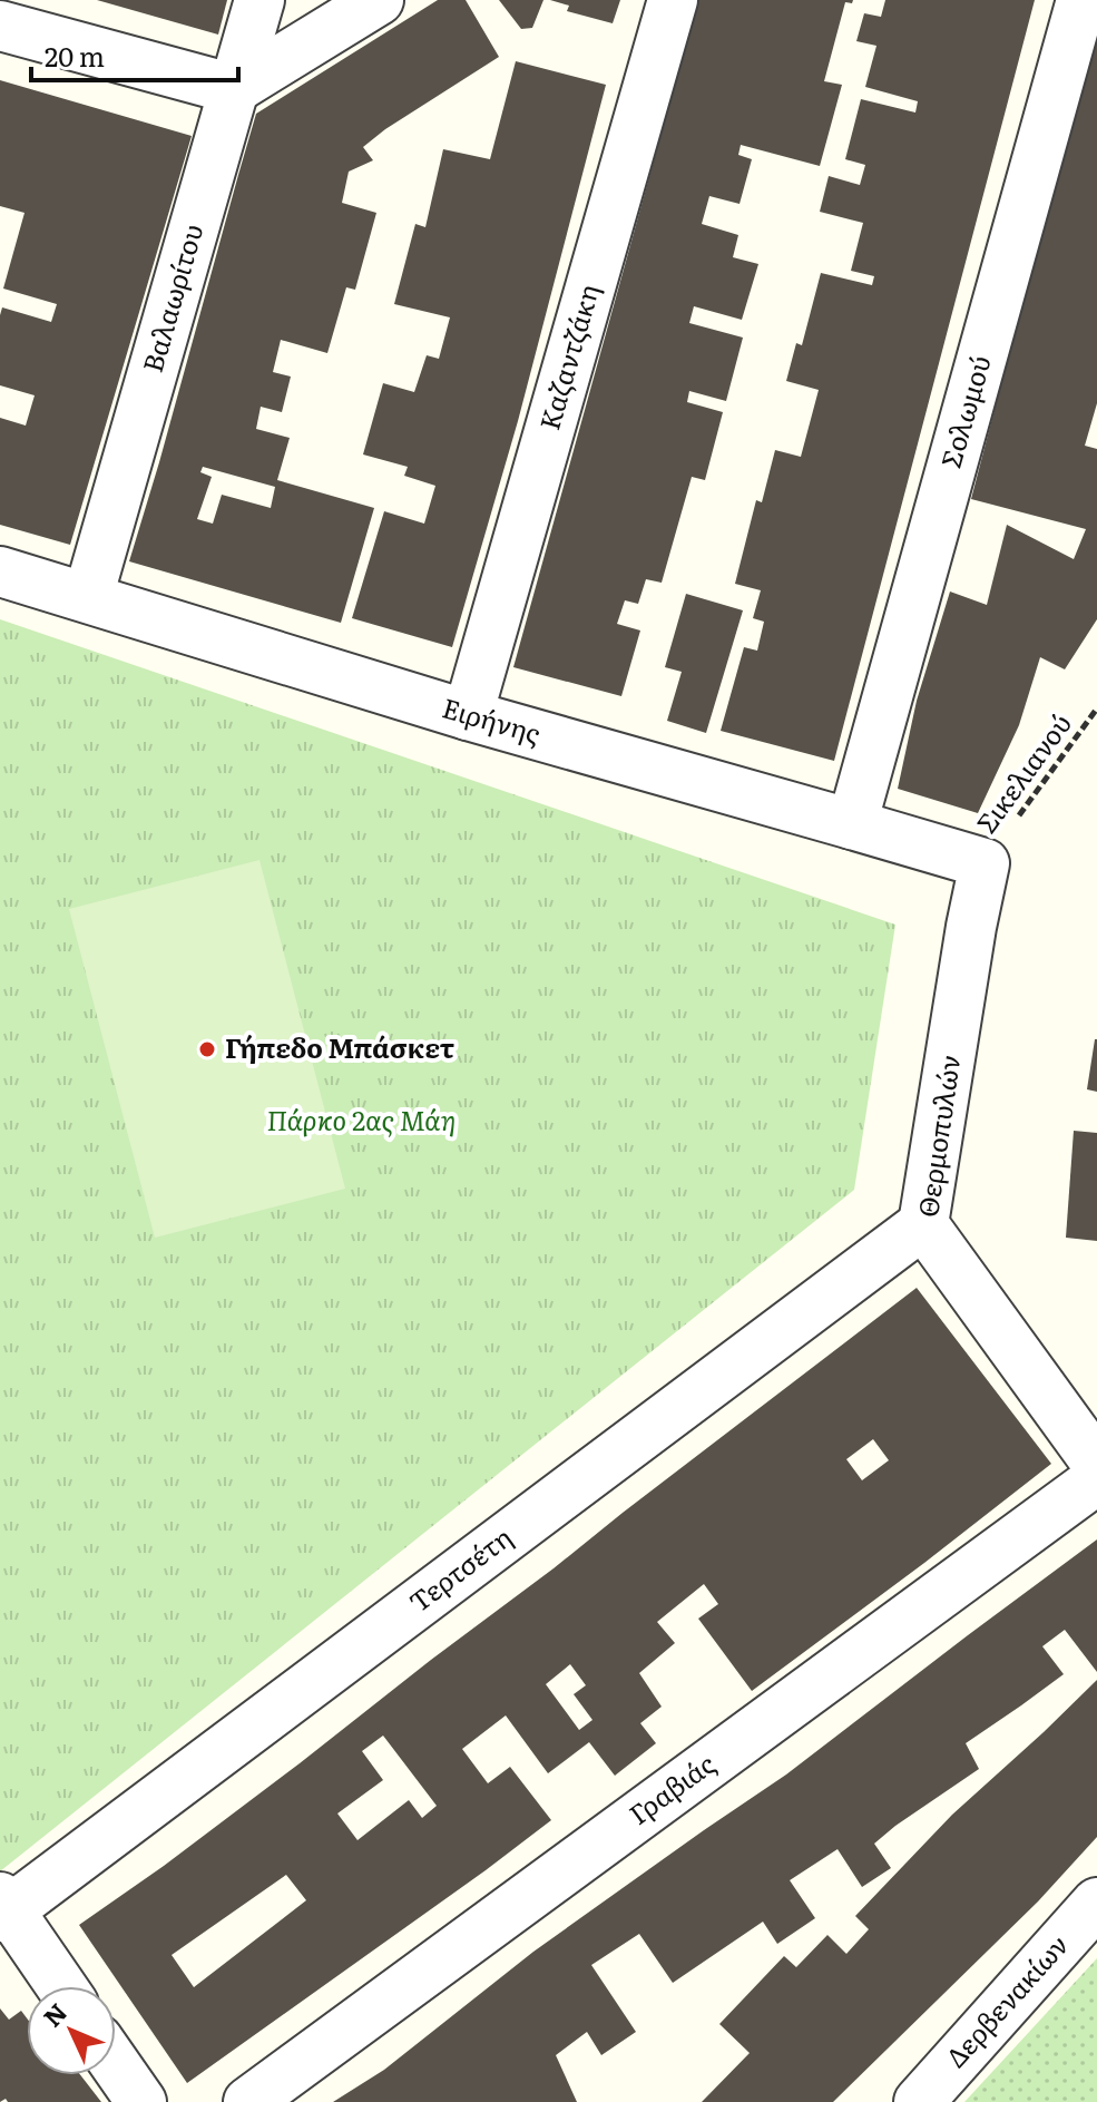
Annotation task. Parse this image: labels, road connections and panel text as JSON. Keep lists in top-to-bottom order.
{
  "streets": {
    "street": [
      "Βαλαωρίτου",
      "Καζαντζάκη",
      "Σολωμού",
      "Ειρήνης",
      "Θερμοπυλών",
      "Τερτσέτη",
      "Γραβιάς",
      "Δερβενακίων"
    ],
    "path": ["Σικελιανού"]
  },
  "crossings": [
    ["Βαλαωρίτου", "Ειρήνης"],
    ["Καζαντζάκη", "Ειρήνης"],
    ["Σολωμού", "Ειρήνης"],
    ["Ειρήνης", "Σικελιανού"],
    ["Ειρήνης", "Θερμοπυλών"],
    ["Σικελιανού", "Θερμοπυλών"],
    ["Θερμοπυλών", "Τερτσέτη"]
  ],
  "parks": ["Πάρκο 2ας Μάη"],
  "places": ["Γήπεδο Μπάσκετ"],
  "scale_bar": "20 m",
  "north": "top left"
}
